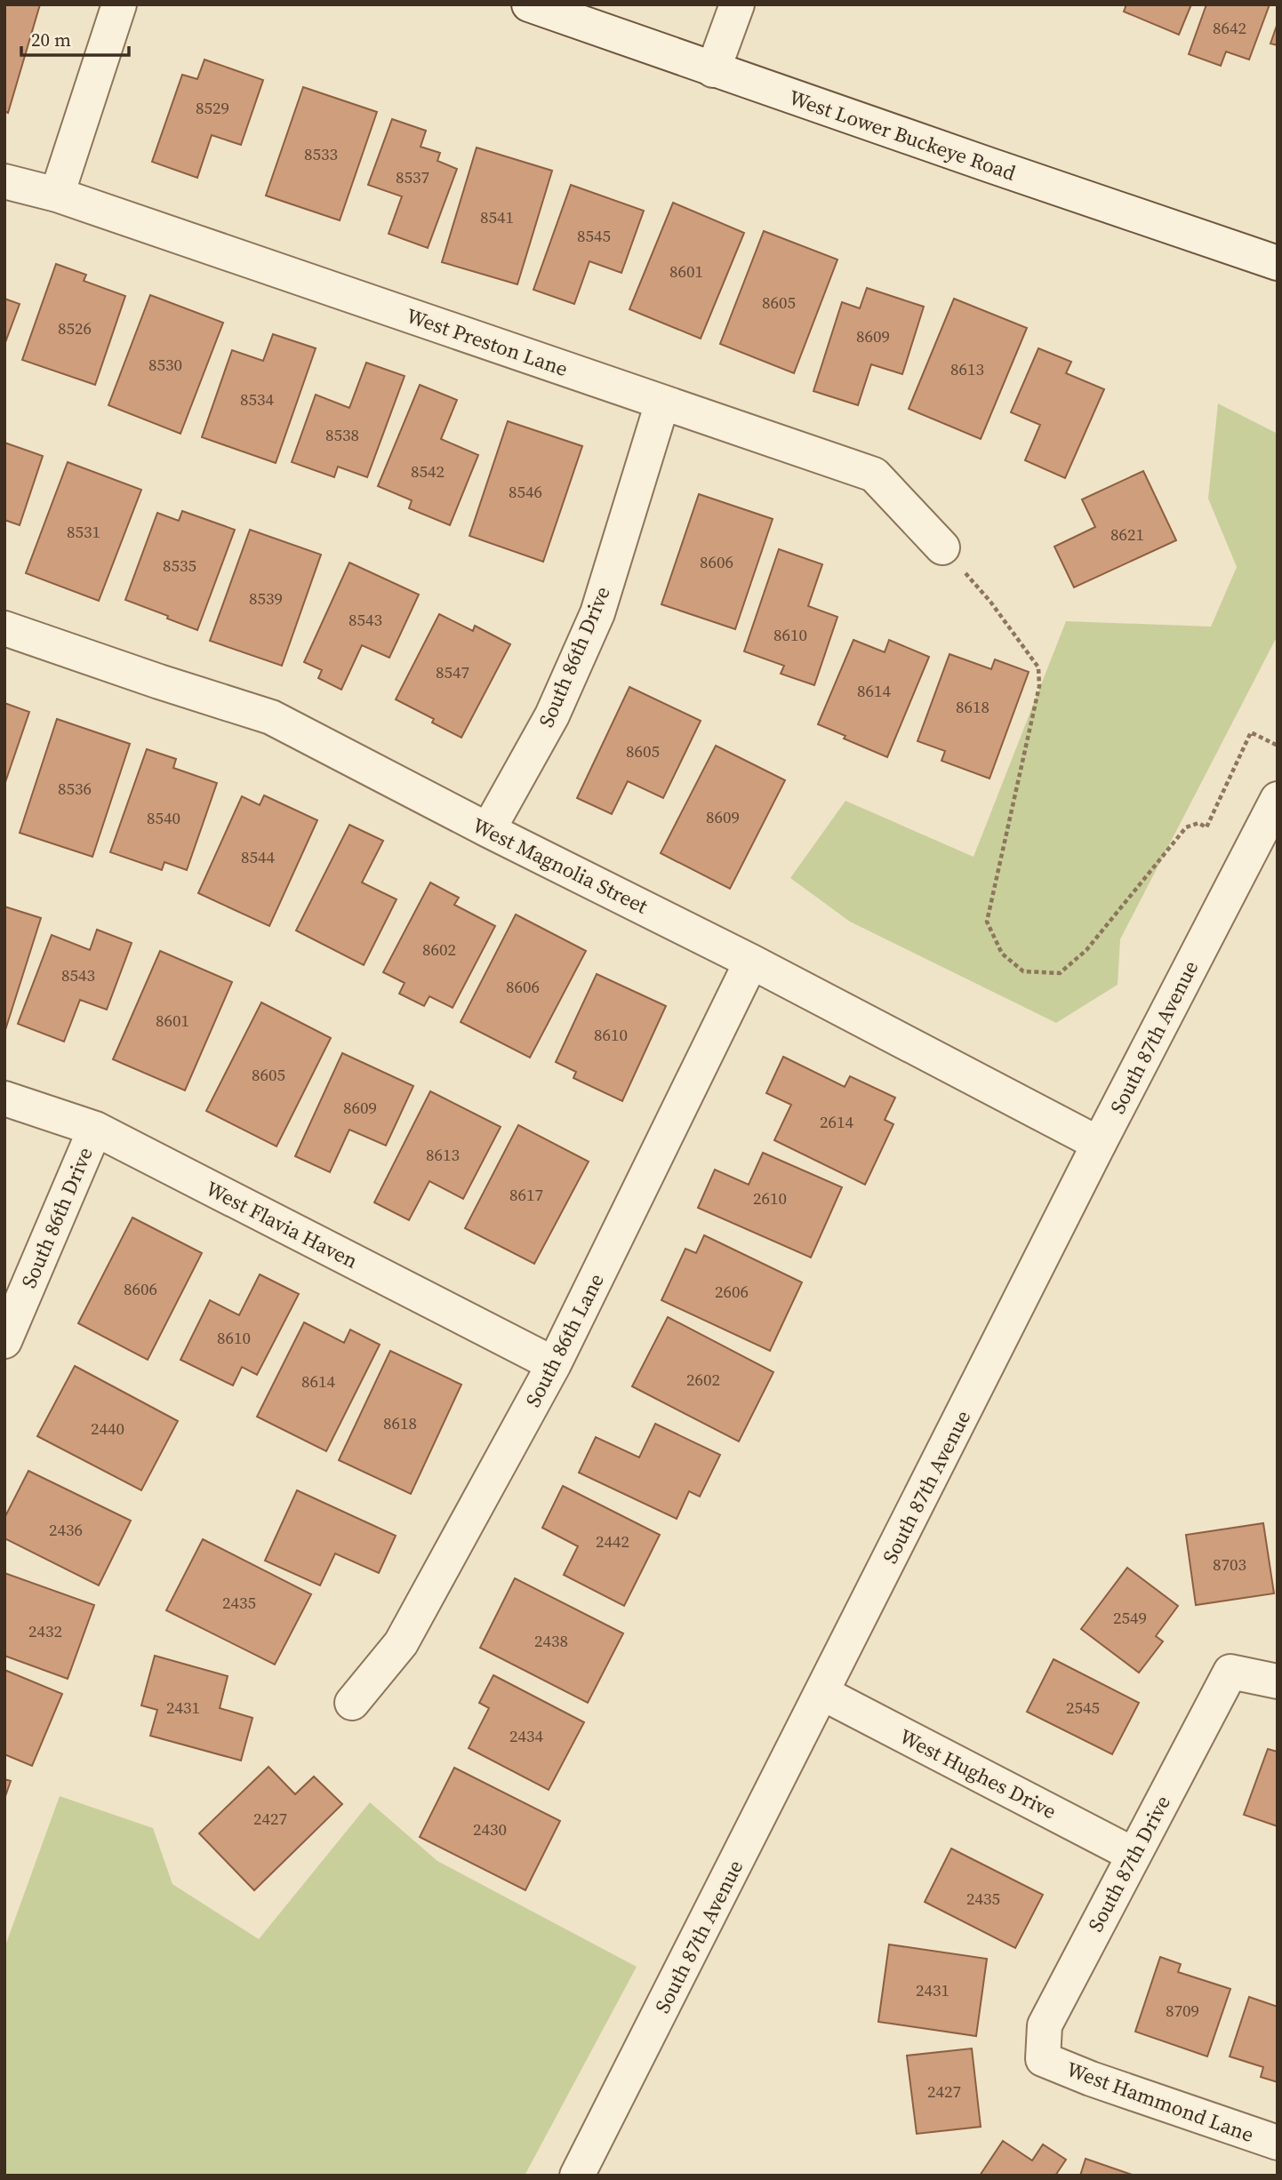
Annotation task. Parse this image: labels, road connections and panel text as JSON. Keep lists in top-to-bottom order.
{
  "streets": {
    "street": [
      "West Lower Buckeye Road",
      "West Preston Lane",
      "South 86th Drive",
      "West Magnolia Street",
      "South 87th Avenue",
      "West Flavia Haven",
      "South 86th Lane",
      "West Hughes Drive",
      "South 87th Drive",
      "West Hammond Lane"
    ]
  },
  "crossings": [
    ["West Preston Lane", "South 86th Drive"],
    ["South 86th Drive", "West Magnolia Street"],
    ["South 86th Drive", "West Flavia Haven"],
    ["West Magnolia Street", "South 87th Avenue"],
    ["West Magnolia Street", "South 86th Lane"],
    ["South 87th Avenue", "West Hughes Drive"],
    ["West Flavia Haven", "South 86th Lane"],
    ["West Hughes Drive", "South 87th Drive"],
    ["South 87th Drive", "West Hammond Lane"]
  ],
  "house_numbers": [
    "8642",
    "8529",
    "8533",
    "8537",
    "8541",
    "8545",
    "8601",
    "8605",
    "8526",
    "8609",
    "8530",
    "8613",
    "8534",
    "8538",
    "8542",
    "8546",
    "8531",
    "8621",
    "8606",
    "8535",
    "8539",
    "8543",
    "8610",
    "8547",
    "8614",
    "8618",
    "8605",
    "8536",
    "8609",
    "8540",
    "8544",
    "8602",
    "8543",
    "8606",
    "8601",
    "8610",
    "8605",
    "8609",
    "2614",
    "8613",
    "8617",
    "2610",
    "8606",
    "2606",
    "8610",
    "2602",
    "8614",
    "8618",
    "2440",
    "2436",
    "2442",
    "8703",
    "2435",
    "2549",
    "2432",
    "2438",
    "2431",
    "2545",
    "2434",
    "2427",
    "2430",
    "2435",
    "2431",
    "8709",
    "2427"
  ],
  "scale_bar": "20 m"
}
